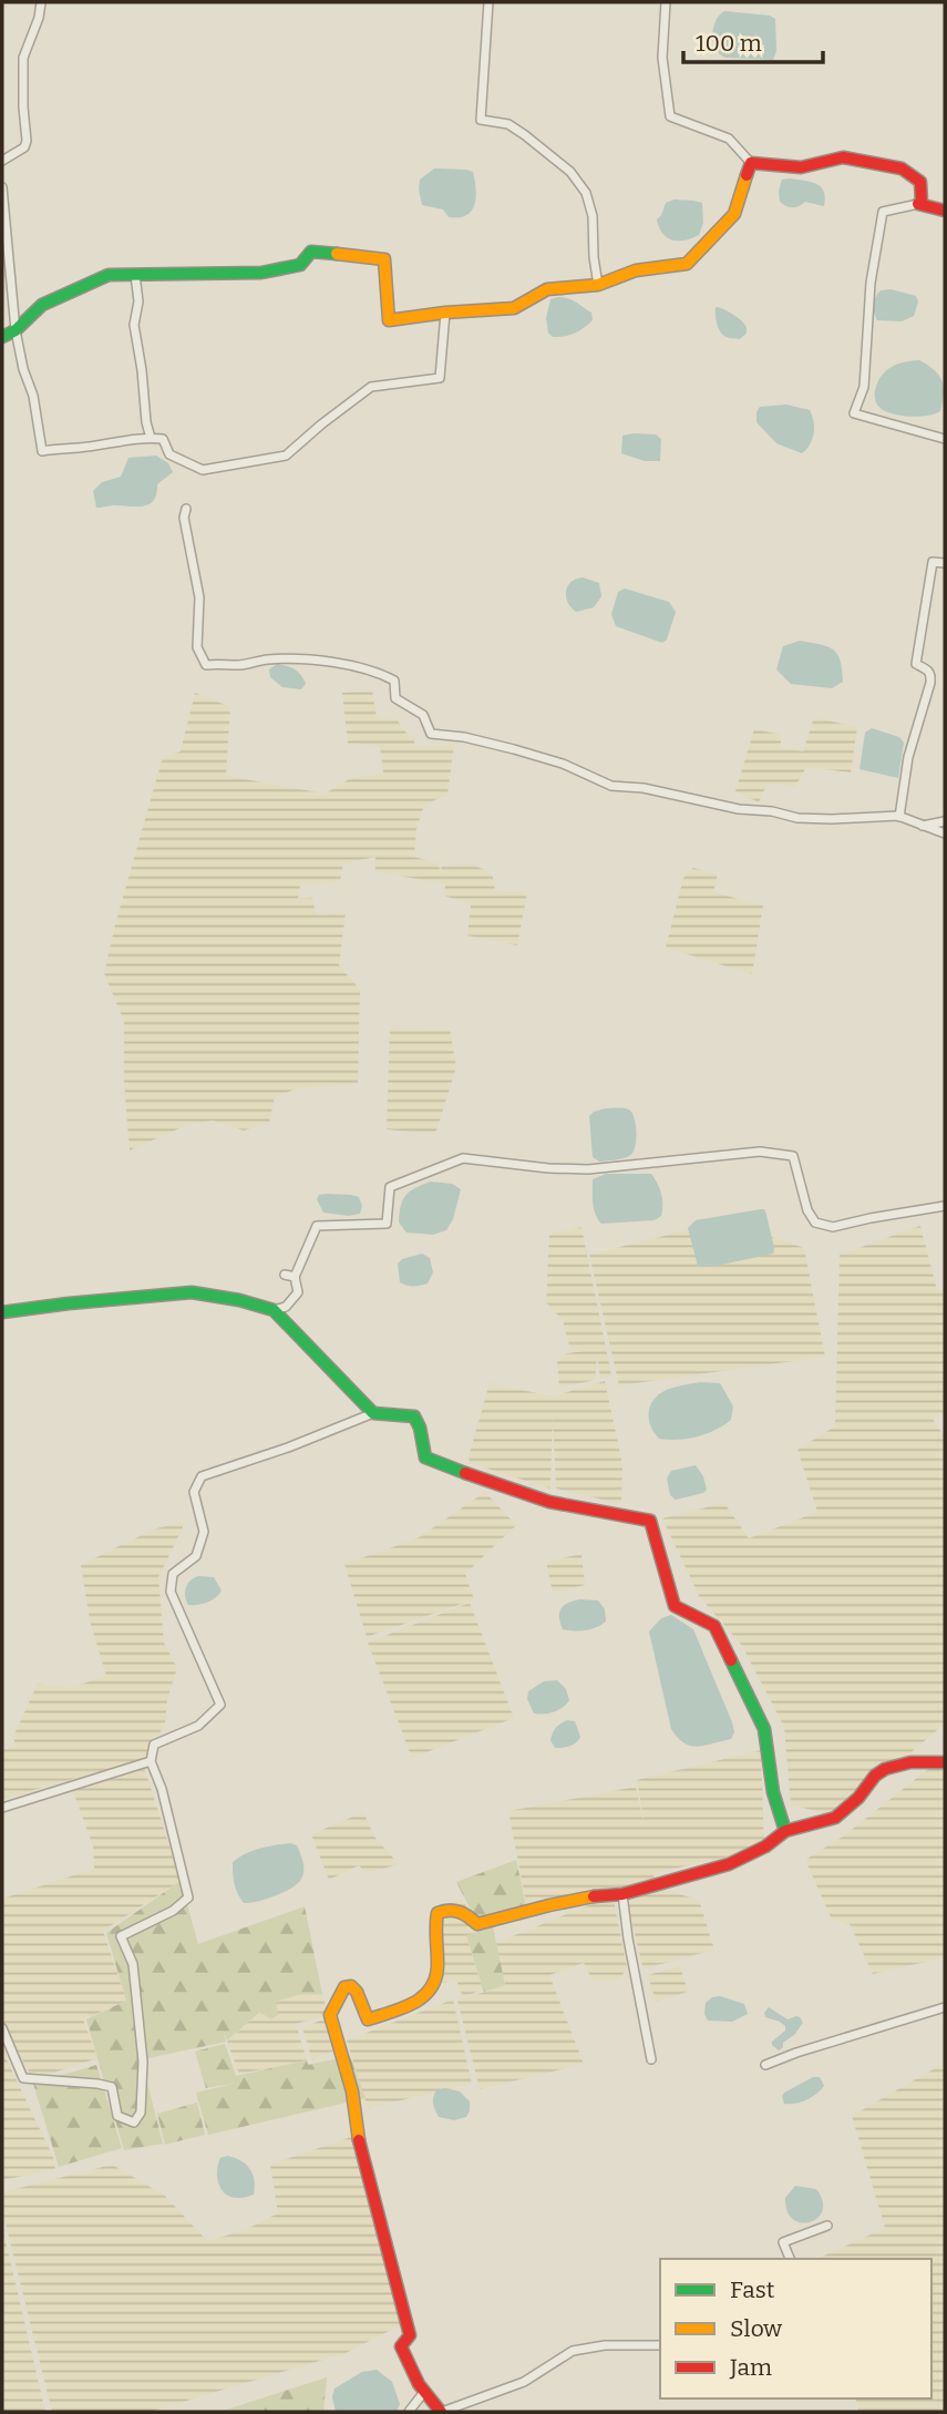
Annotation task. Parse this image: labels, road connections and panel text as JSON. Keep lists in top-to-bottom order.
{
  "legend": ["Fast", "Slow", "Jam"],
  "scale_bar": "100 m"
}
